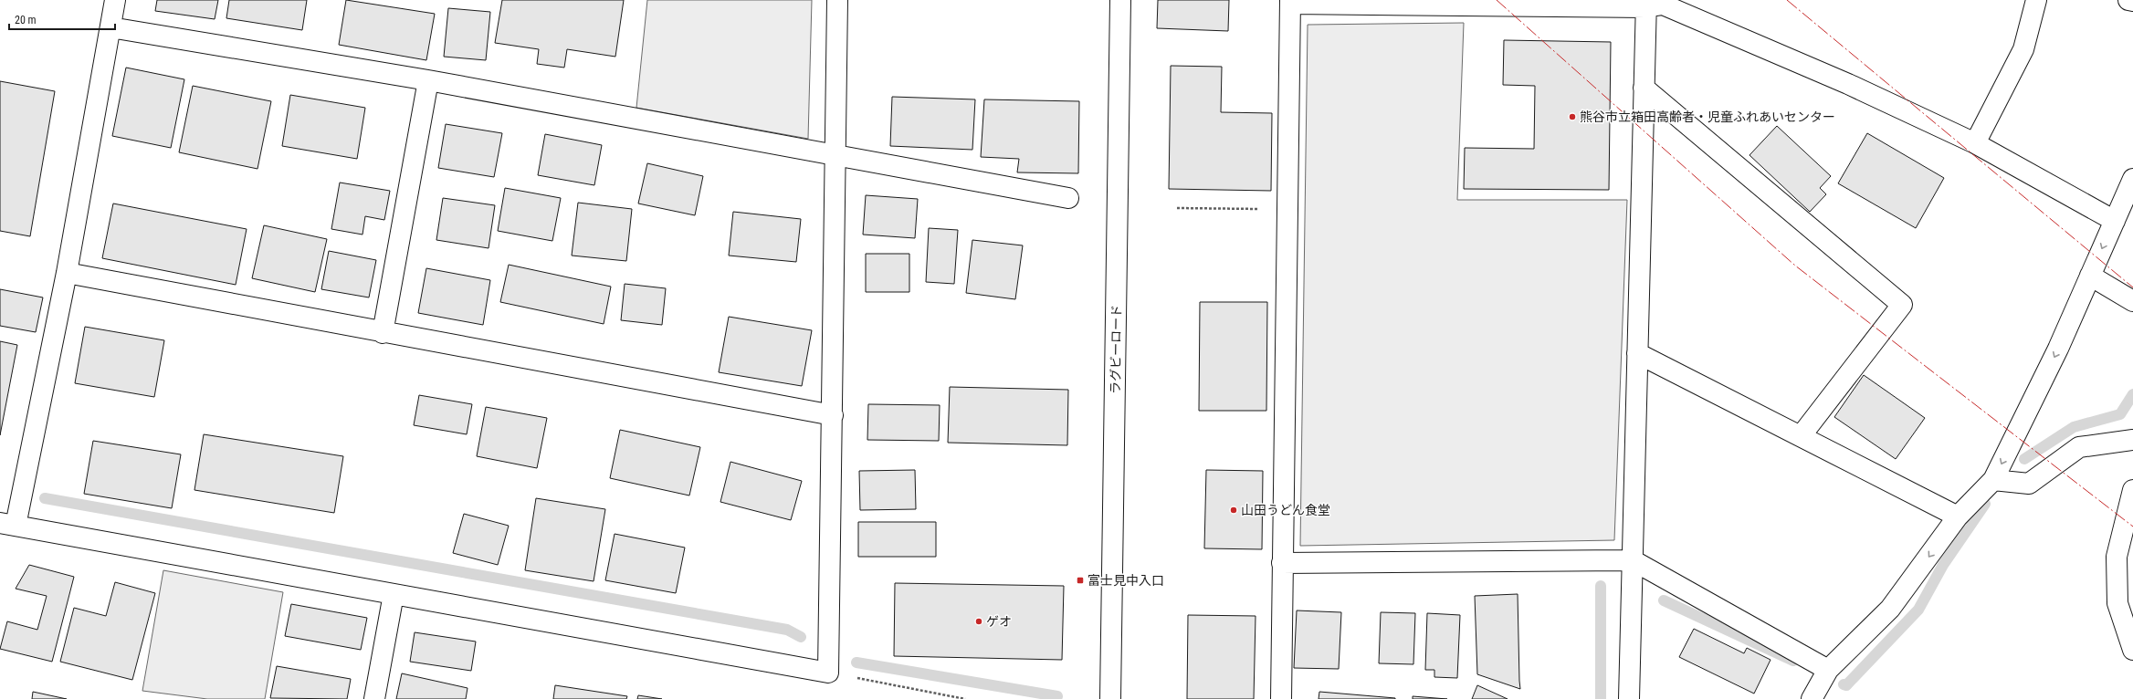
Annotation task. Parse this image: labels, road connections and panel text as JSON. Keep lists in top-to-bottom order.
{
  "streets": {
    "street": ["ラグビーロード"]
  },
  "places": {
    "other": ["熊谷市立箱田高齢者・児童ふれあいセンター", "山田うどん食堂", "ゲオ"],
    "transit": ["富士見中入口"]
  },
  "scale_bar": "20 m"
}
